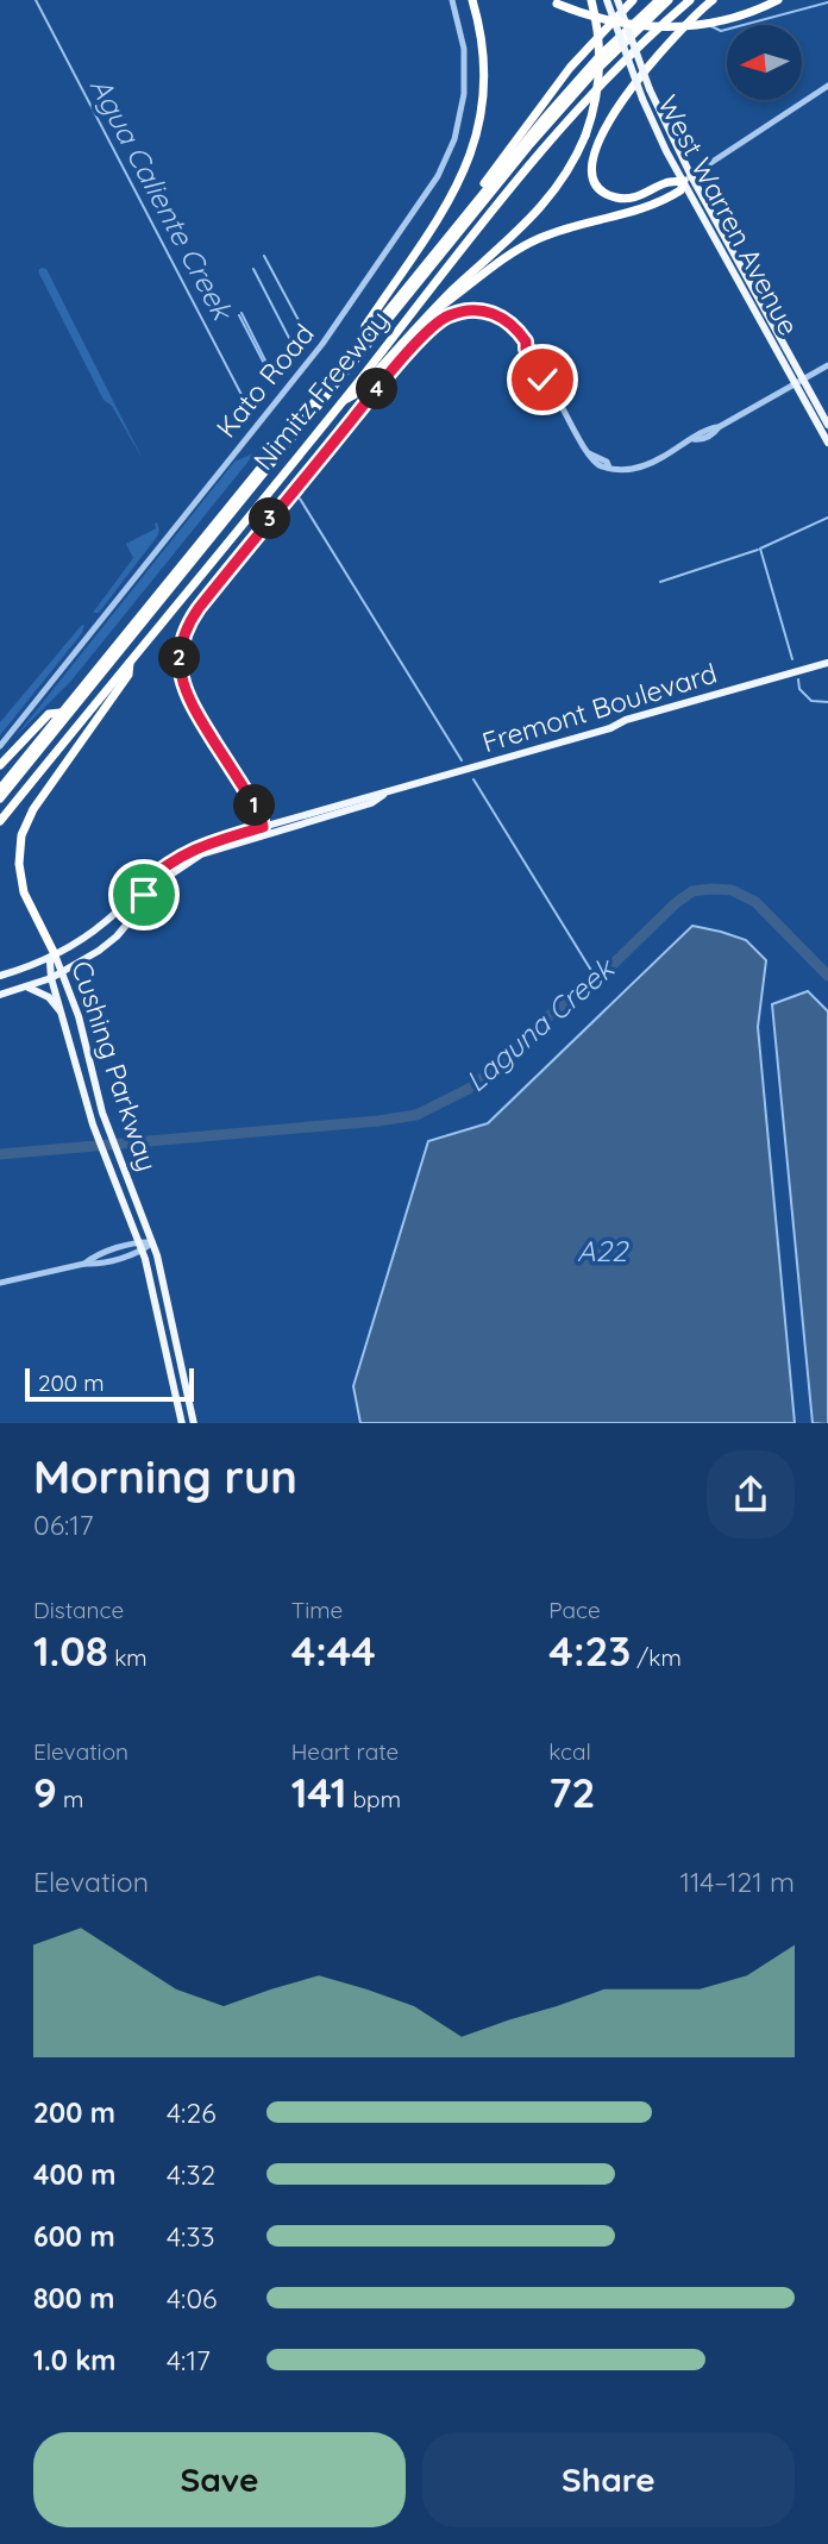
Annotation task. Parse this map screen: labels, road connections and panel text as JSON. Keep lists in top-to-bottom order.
{
  "streets": {
    "highway": ["Nimitz Freeway"],
    "main road": ["West Warren Avenue", "Fremont Boulevard", "Cushing Parkway"],
    "street": ["Kato Road"]
  },
  "crossings": [
    ["Fremont Boulevard", "Cushing Parkway"]
  ],
  "water": ["Agua Caliente Creek", "Laguna Creek", "A22"],
  "scale_bar": "200 m",
  "north": "left",
  "page": {
    "pins": [
      "4",
      "3",
      "2",
      "1"
    ],
    "scale": "200 m",
    "heading": ["Morning run", "06:17"],
    "stats": [
      ["Distance", "1.08 km"],
      ["Time", "4:44"],
      ["Pace", "4:23 /km"],
      ["Elevation", "9 m"],
      ["Heart rate", "141 bpm"],
      ["kcal", "72"]
    ],
    "chart": ["Elevation", "114–121 m"],
    "list": [
      {
        "name": "200 m",
        "note": "4:26"
      },
      {
        "name": "400 m",
        "note": "4:32"
      },
      {
        "name": "600 m",
        "note": "4:33"
      },
      {
        "name": "800 m",
        "note": "4:06"
      },
      {
        "name": "1.0 km",
        "note": "4:17"
      }
    ],
    "buttons": ["Save", "Share"]
  }
}
